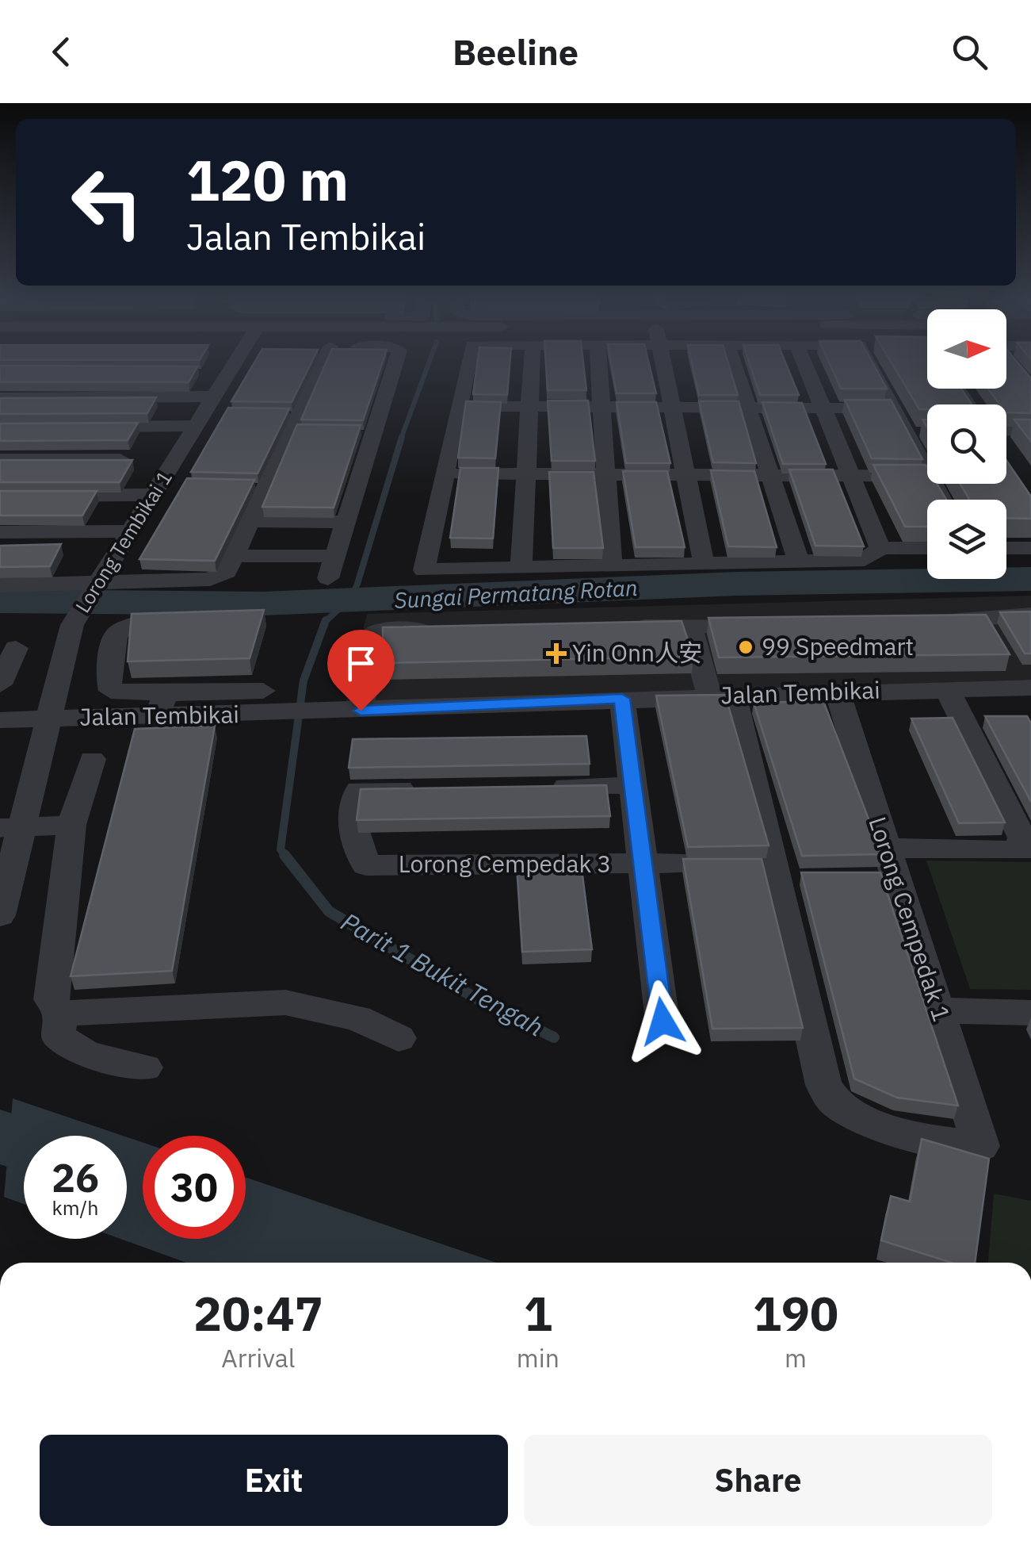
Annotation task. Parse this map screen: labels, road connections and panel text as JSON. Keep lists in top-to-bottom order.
{
  "streets": {
    "street": [
      "Lorong Tembikai 1",
      "Jalan Tembikai",
      "Lorong Cempedak 3",
      "Lorong Cempedak 1"
    ]
  },
  "crossings": [
    ["Lorong Tembikai 1", "Jalan Tembikai"],
    ["Jalan Tembikai", "Lorong Cempedak 1"],
    ["Lorong Cempedak 3", "Lorong Cempedak 1"]
  ],
  "water": ["Sungai Permatang Rotan", "Parit 1 Bukit Tengah"],
  "places": {
    "other": ["99 Speedmart"],
    "health": ["Yin Onn人安"]
  },
  "north": "right",
  "page": {
    "header": "Beeline",
    "turn": ["120 m", "Jalan Tembikai"],
    "speed": "26 km/h",
    "limit": "30",
    "eta": [
      "20:47",
      "Arrival",
      "1",
      "min",
      "190",
      "m"
    ],
    "buttons": ["Exit", "Share"]
  }
}
